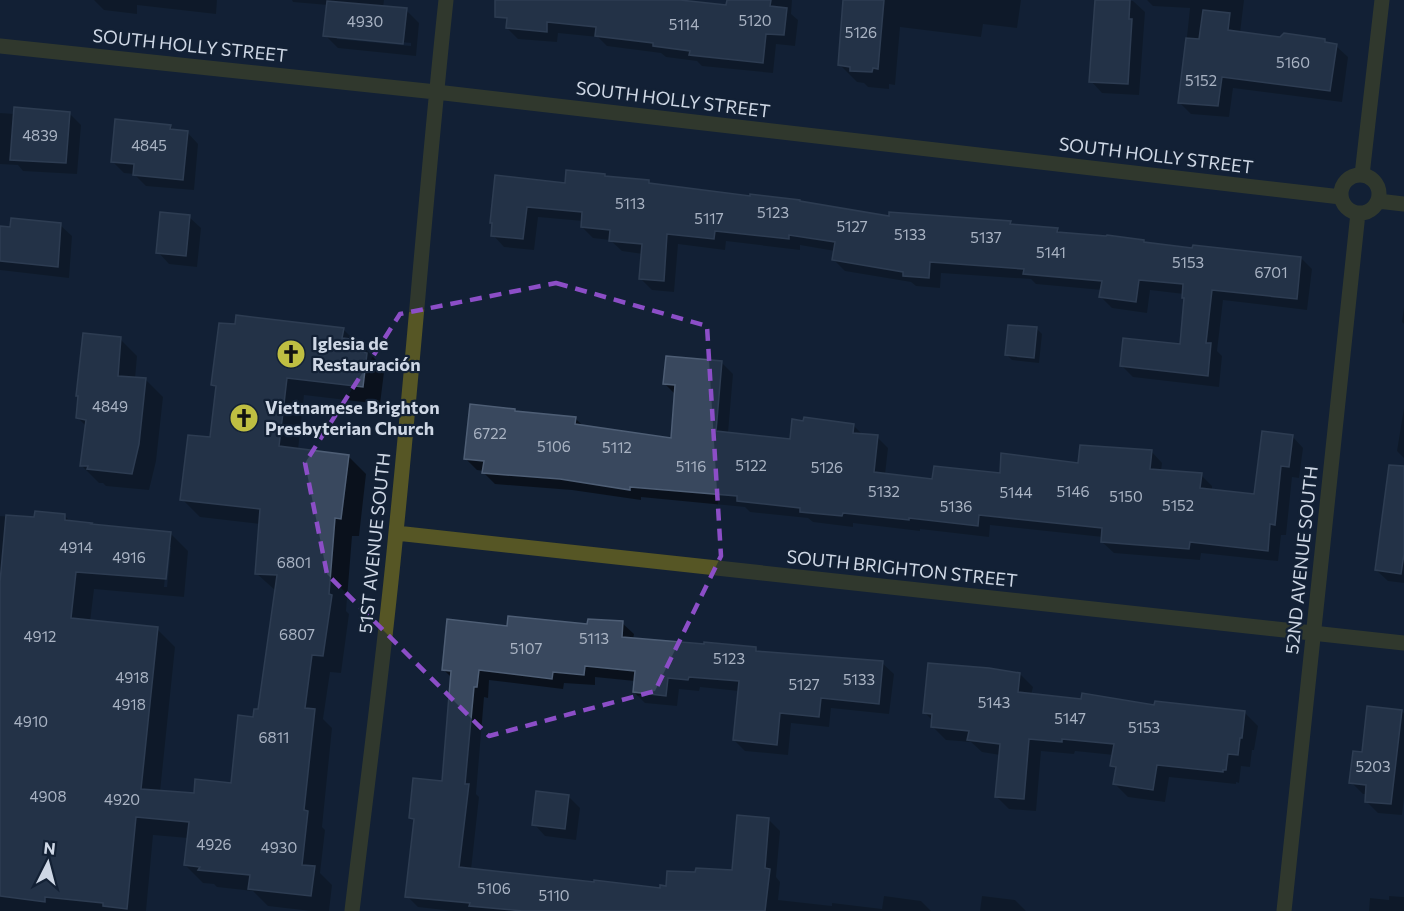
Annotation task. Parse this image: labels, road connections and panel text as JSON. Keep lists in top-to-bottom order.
{
  "streets": {
    "street": [
      "SOUTH HOLLY STREET",
      "51ST AVENUE SOUTH",
      "52ND AVENUE SOUTH",
      "SOUTH BRIGHTON STREET"
    ]
  },
  "crossings": [
    ["SOUTH HOLLY STREET", "51ST AVENUE SOUTH"],
    ["SOUTH HOLLY STREET", "52ND AVENUE SOUTH"],
    ["51ST AVENUE SOUTH", "SOUTH BRIGHTON STREET"],
    ["52ND AVENUE SOUTH", "SOUTH BRIGHTON STREET"]
  ],
  "places": {
    "church": ["Iglesia de Restauración", "Vietnamese Brighton Presbyterian Church"]
  },
  "house_numbers": [
    "5120",
    "4930",
    "5114",
    "5126",
    "5160",
    "5152",
    "4839",
    "4845",
    "5113",
    "5123",
    "5117",
    "5127",
    "5133",
    "5137",
    "5141",
    "5153",
    "6701",
    "4849",
    "6722",
    "5106",
    "5112",
    "5122",
    "5116",
    "5126",
    "5132",
    "5146",
    "5144",
    "5150",
    "5152",
    "5136",
    "4914",
    "4916",
    "6801",
    "6807",
    "4912",
    "5113",
    "5107",
    "5123",
    "4918",
    "5133",
    "5127",
    "5143",
    "4918",
    "5147",
    "4910",
    "5153",
    "6811",
    "5203",
    "4908",
    "4920",
    "4926",
    "4930",
    "5106",
    "5110"
  ],
  "north": "top"
}
